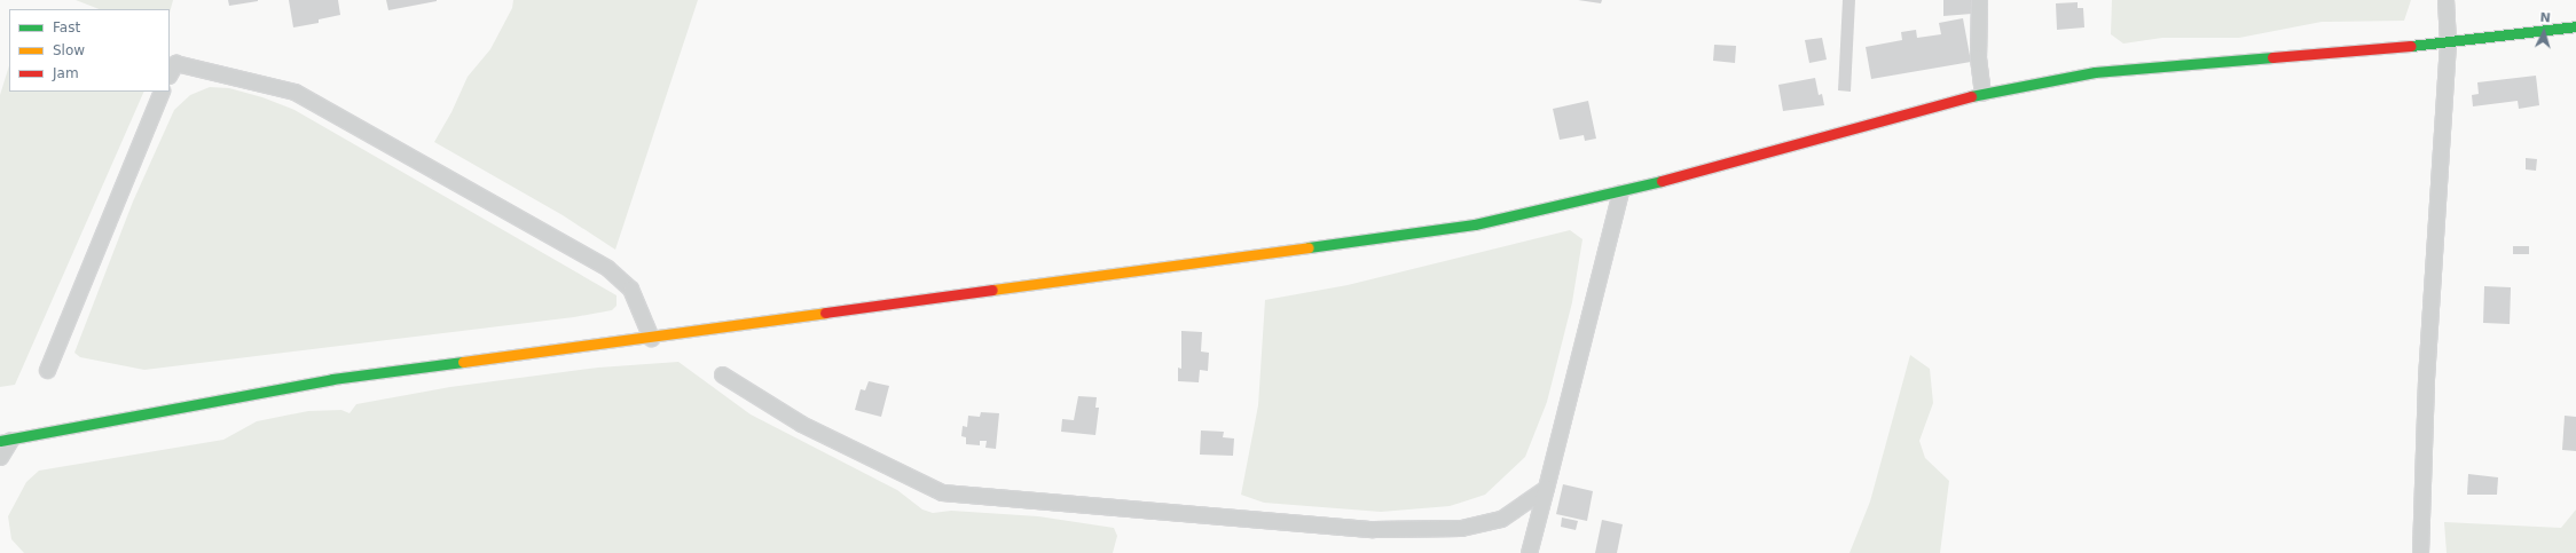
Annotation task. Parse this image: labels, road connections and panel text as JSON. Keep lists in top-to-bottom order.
{
  "legend": ["Fast", "Slow", "Jam"],
  "north": "top"
}
